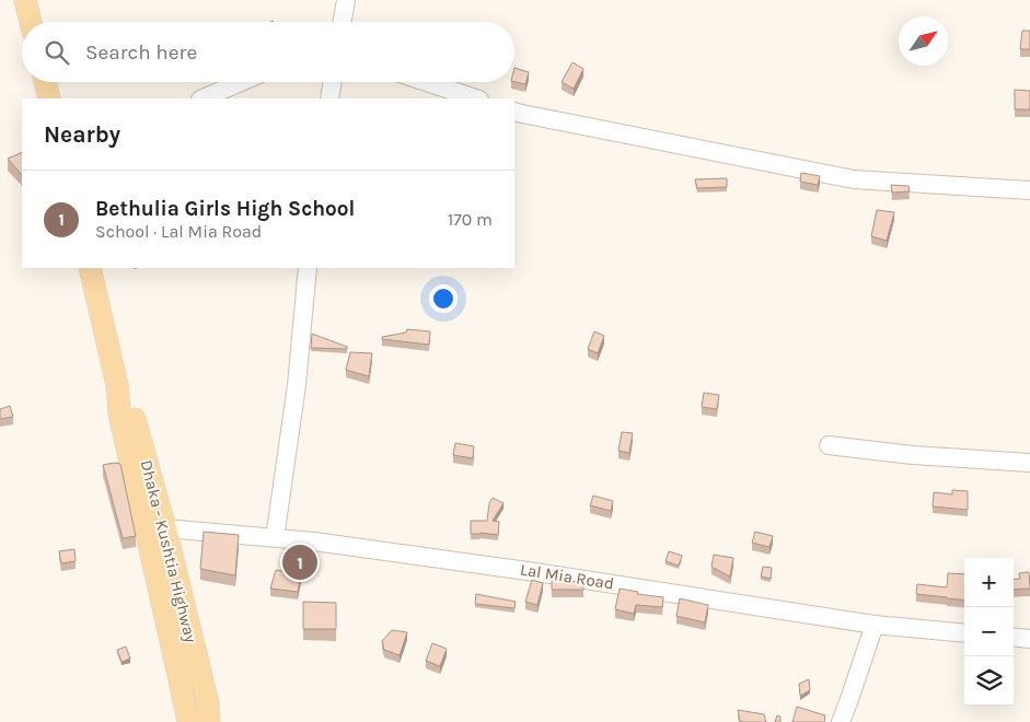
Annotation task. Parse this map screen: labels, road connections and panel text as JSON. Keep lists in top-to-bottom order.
{
  "streets": {
    "main road": ["Dhaka - Kushtia Highway"],
    "street": ["Lal Mia Road"]
  },
  "crossings": [
    ["Dhaka - Kushtia Highway", "Lal Mia Road"]
  ],
  "north": "top right",
  "page": {
    "search": "Search here",
    "heading": "Nearby",
    "list": [
      {
        "mark": "1",
        "name": "Bethulia Girls High School",
        "note": "School · Lal Mia Road",
        "value": "170 m"
      }
    ],
    "pins": "1",
    "map_buttons": ["+", "−"]
  }
}
